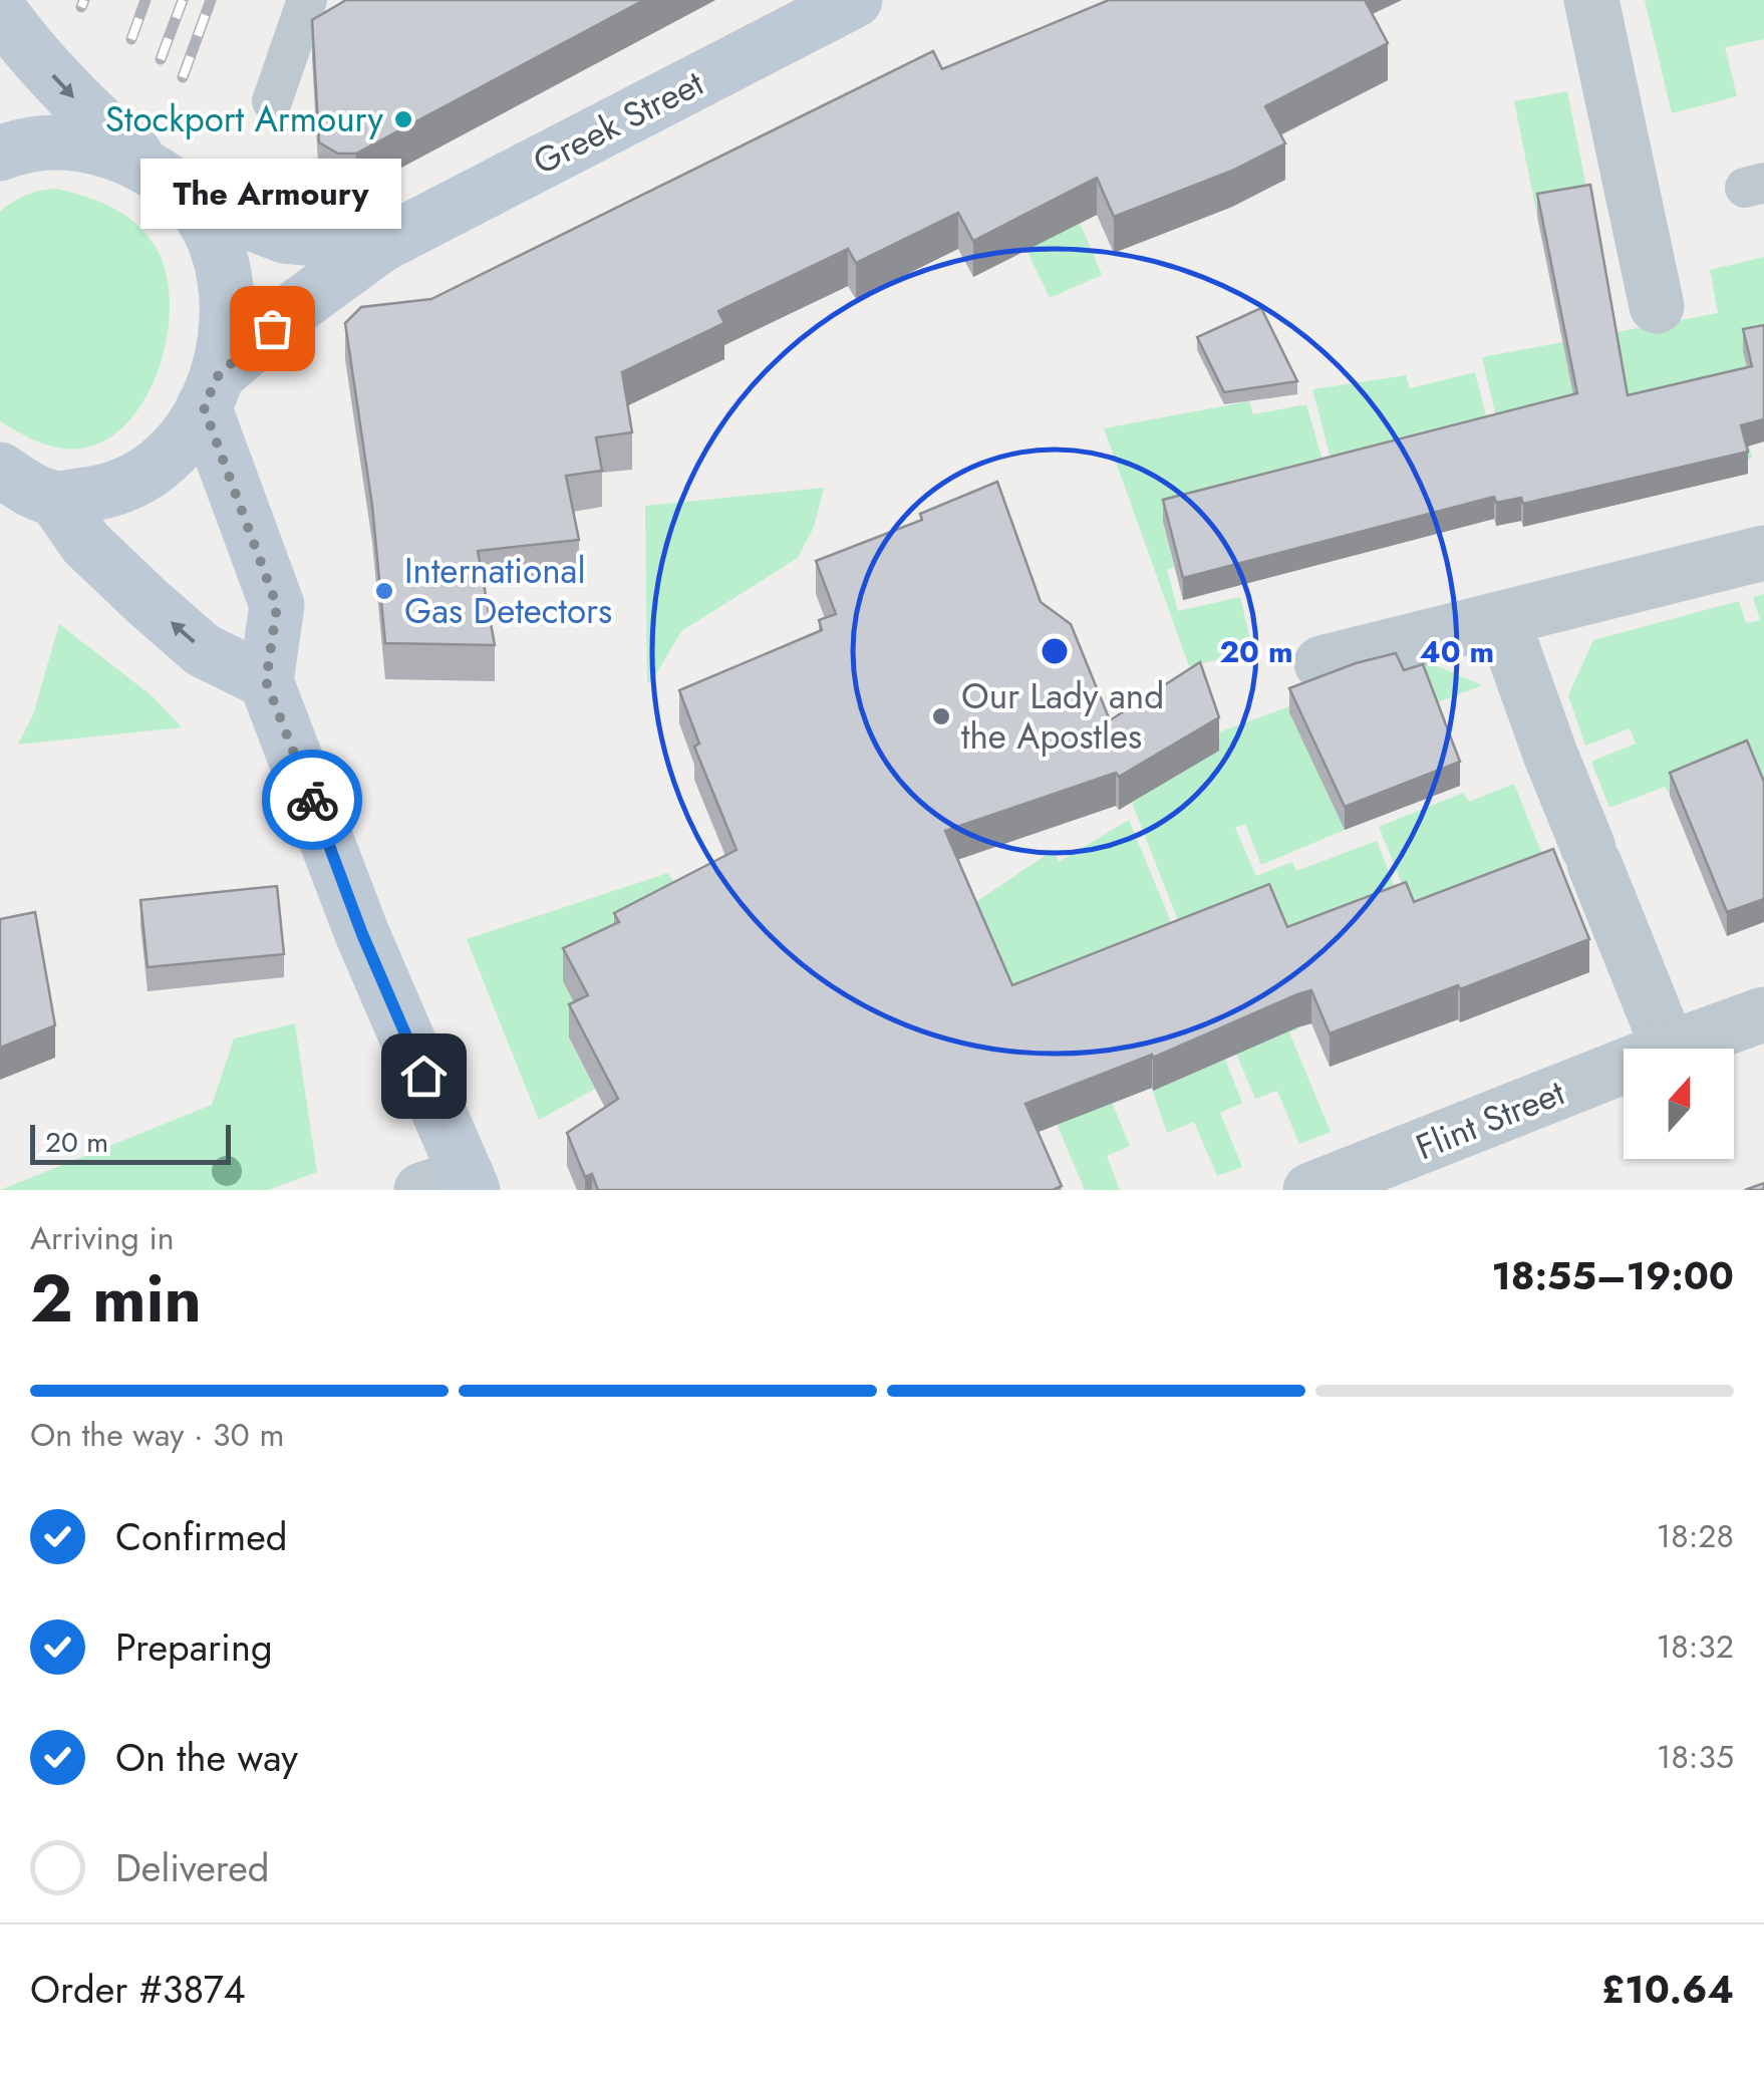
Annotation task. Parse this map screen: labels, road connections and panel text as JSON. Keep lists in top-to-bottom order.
{
  "streets": {
    "main road": ["Greek Street"],
    "street": ["Flint Street"]
  },
  "places": [
    "Stockport Armoury",
    "The Armoury",
    "International Gas Detectors",
    "Our Lady and the Apostles"
  ],
  "scale_bar": "20 m",
  "north": "top",
  "page": {
    "bubble": "The Armoury",
    "scale": "20 m",
    "heading": ["2 min", "Arriving in", "18:55–19:00"],
    "panel": ["Order #3874", "£10.64"],
    "bar": "On the way · 30 m",
    "list": [
      ["Confirmed", "18:28"],
      ["Preparing", "18:32"],
      ["On the way", "18:35"],
      "Delivered"
    ]
  },
  "rings": ["20 m", "40 m"]
}
